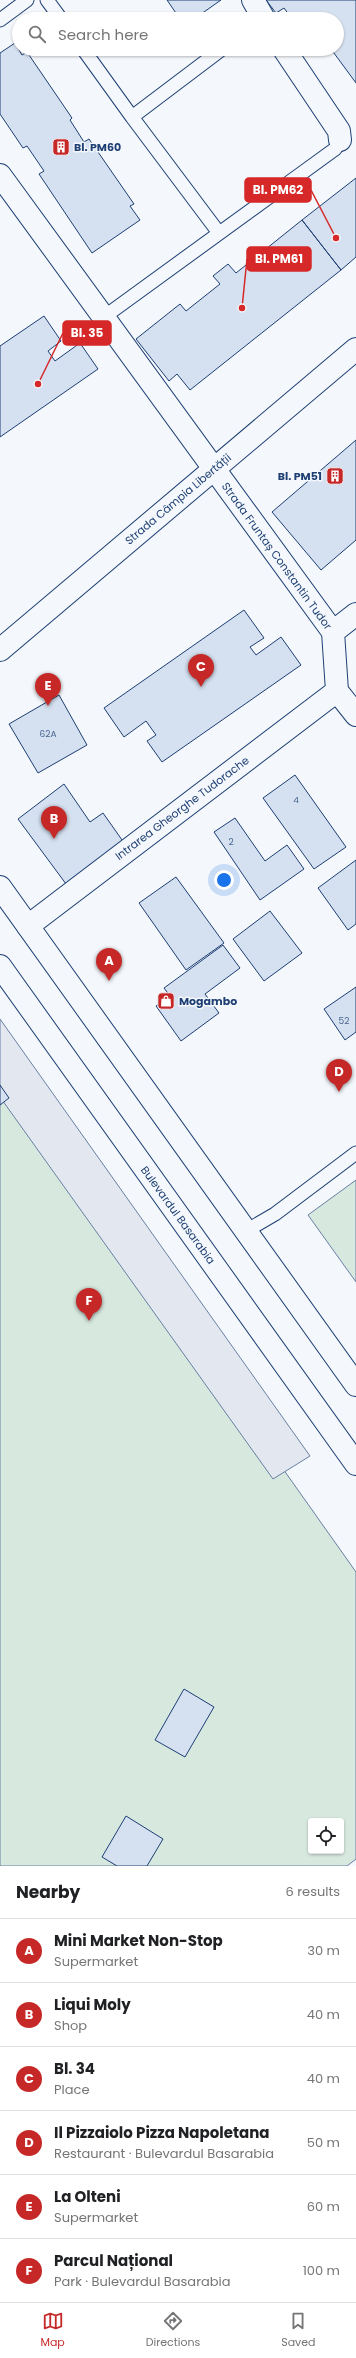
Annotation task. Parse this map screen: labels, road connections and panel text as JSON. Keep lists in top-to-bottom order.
{
  "streets": {
    "street": [
      "Strada Câmpia Libertății",
      "Strada Fruntaș Constantin Tudor",
      "Intrarea Gheorghe Tudorache",
      "Bulevardul Basarabia"
    ]
  },
  "crossings": [
    ["Strada Câmpia Libertății", "Strada Fruntaș Constantin Tudor"],
    ["Strada Fruntaș Constantin Tudor", "Intrarea Gheorghe Tudorache"]
  ],
  "places": {
    "building": ["Bl. PM60", "Bl. PM51"],
    "other": ["Bl. PM62", "Bl. PM61", "Bl. 35"],
    "shop": ["Mogambo"]
  },
  "house_numbers": [
    "62A",
    "4",
    "2",
    "52"
  ],
  "page": {
    "search": "Search here",
    "pins": [
      "C",
      "E",
      "B",
      "A",
      "D",
      "F"
    ],
    "heading": ["Nearby", "6 results"],
    "list": [
      {
        "mark": "A",
        "name": "Mini Market Non-Stop",
        "note": "Supermarket",
        "value": "30 m"
      },
      {
        "mark": "B",
        "name": "Liqui Moly",
        "note": "Shop",
        "value": "40 m"
      },
      {
        "mark": "C",
        "name": "Bl. 34",
        "note": "Place",
        "value": "40 m"
      },
      {
        "mark": "D",
        "name": "Il Pizzaiolo Pizza Napoletana",
        "note": "Restaurant · Bulevardul Basarabia",
        "value": "50 m"
      },
      {
        "mark": "E",
        "name": "La Olteni",
        "note": "Supermarket",
        "value": "60 m"
      },
      {
        "mark": "F",
        "name": "Parcul Național",
        "note": "Park · Bulevardul Basarabia",
        "value": "100 m"
      }
    ],
    "nav": ["Map", "Directions", "Saved"]
  }
}
